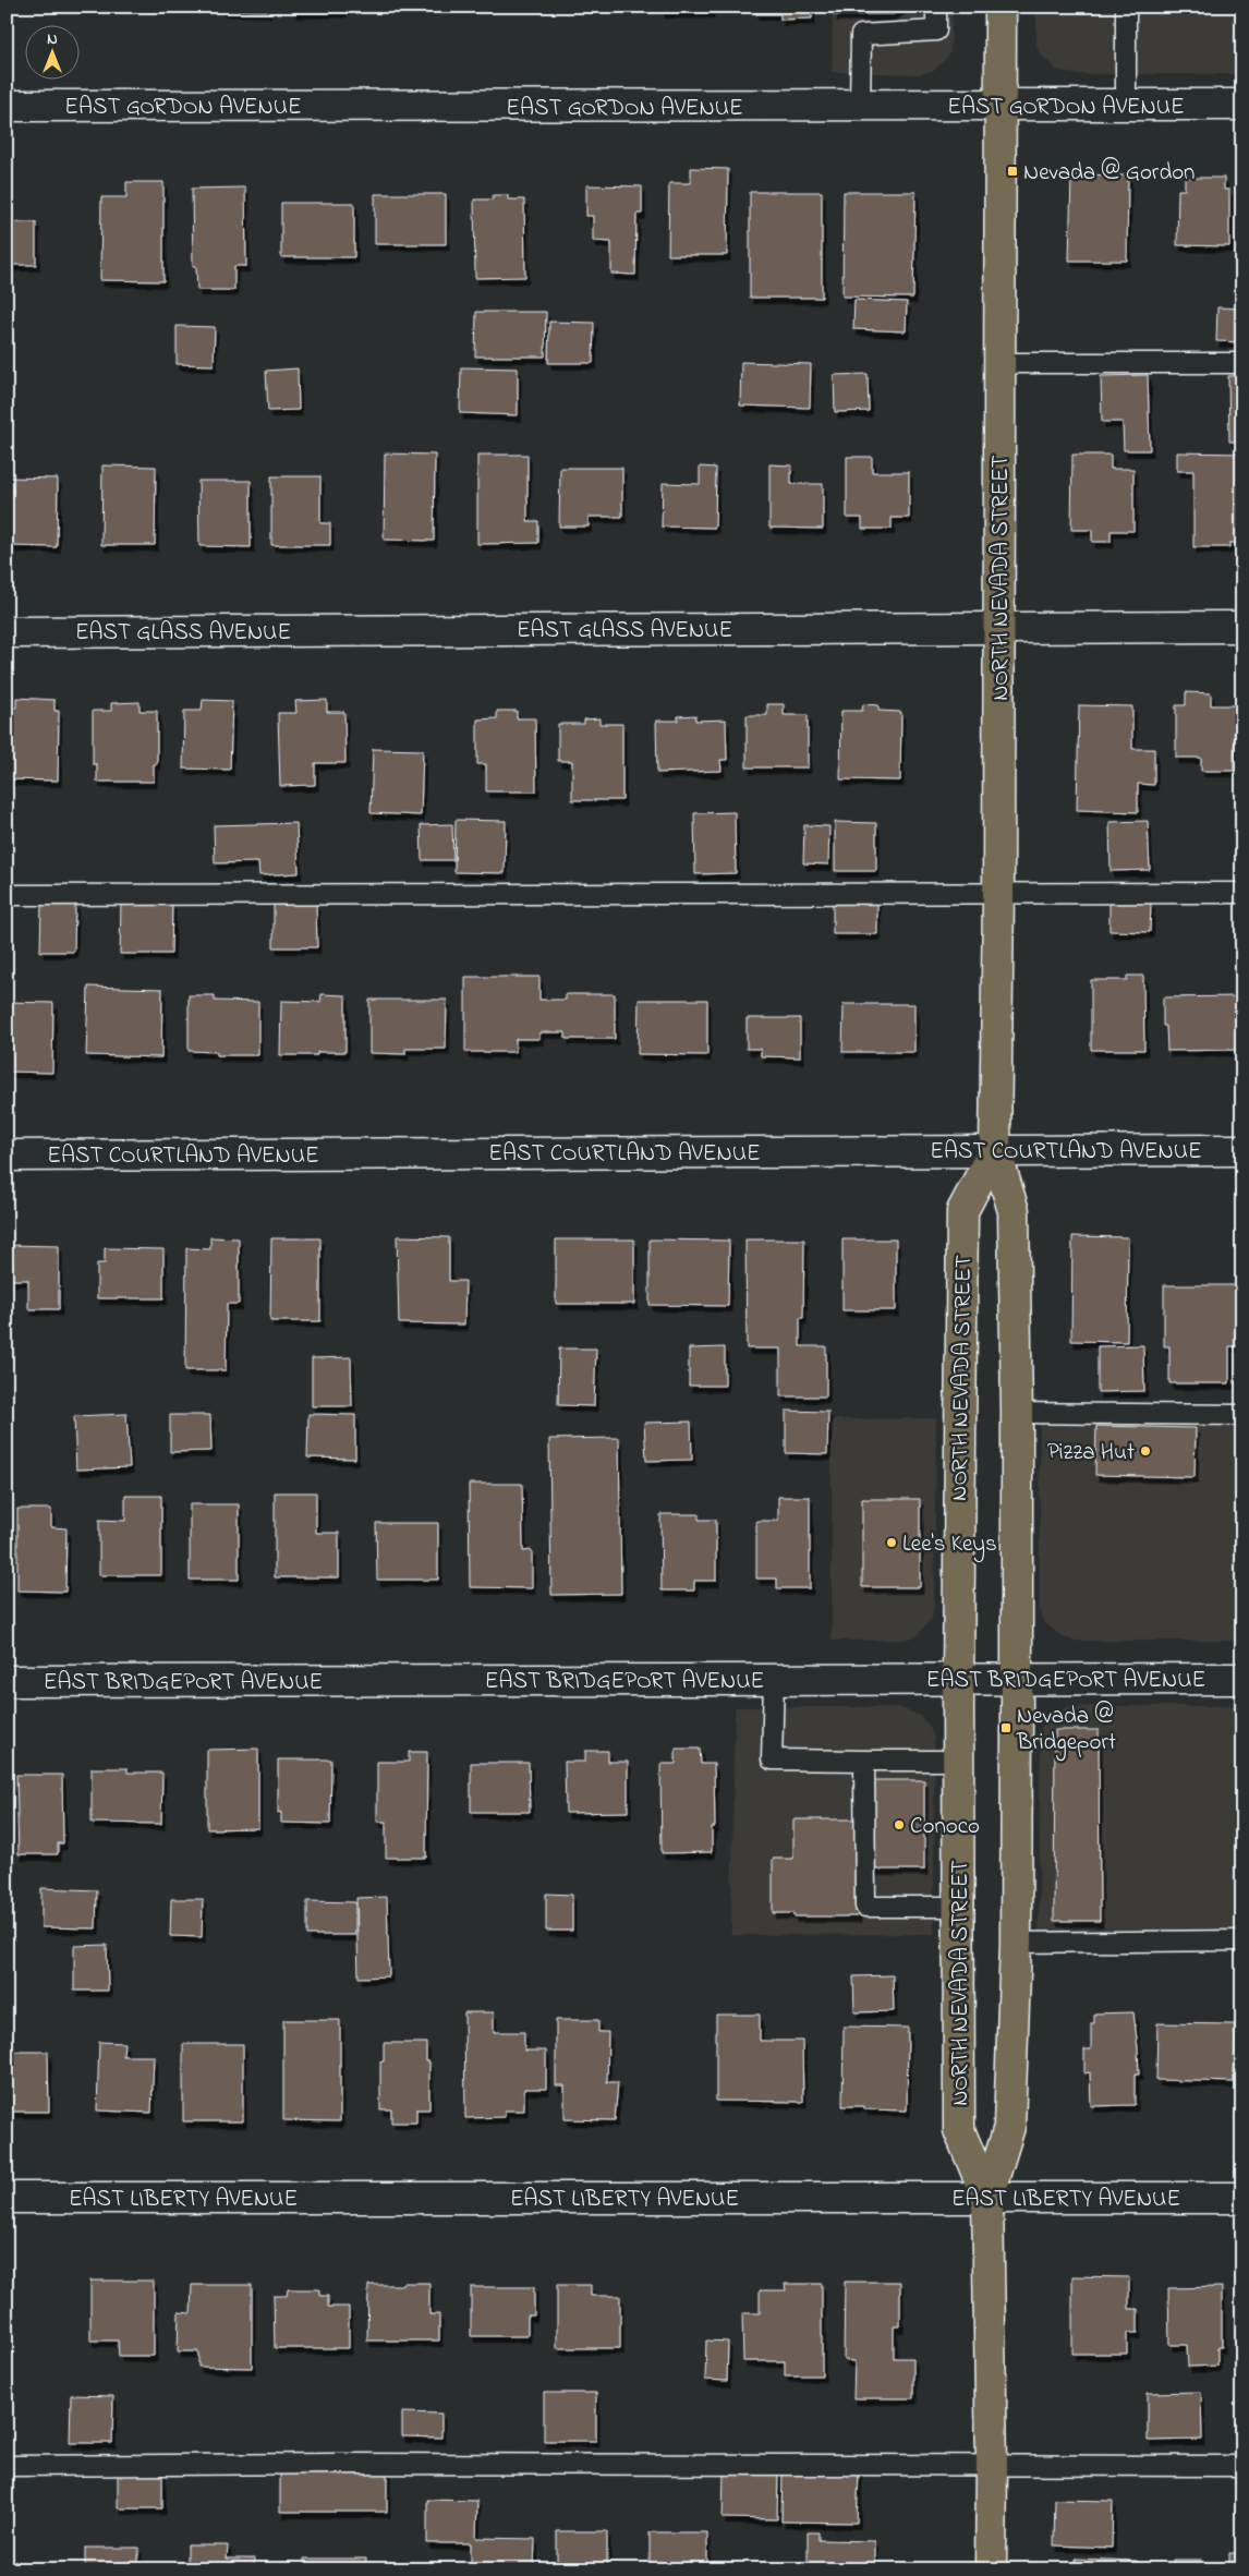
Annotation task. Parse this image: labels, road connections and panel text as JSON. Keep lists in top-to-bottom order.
{
  "streets": {
    "main road": ["NORTH NEVADA STREET"],
    "street": [
      "EAST GORDON AVENUE",
      "EAST GLASS AVENUE",
      "EAST COURTLAND AVENUE",
      "EAST BRIDGEPORT AVENUE",
      "EAST LIBERTY AVENUE"
    ]
  },
  "crossings": [
    ["EAST GORDON AVENUE", "NORTH NEVADA STREET"],
    ["NORTH NEVADA STREET", "EAST GLASS AVENUE"],
    ["NORTH NEVADA STREET", "EAST COURTLAND AVENUE"],
    ["NORTH NEVADA STREET", "EAST BRIDGEPORT AVENUE"],
    ["NORTH NEVADA STREET", "EAST LIBERTY AVENUE"]
  ],
  "places": {
    "transit": ["Nevada @ Gordon", "Nevada @ Bridgeport"],
    "other": ["Pizza Hut", "Lee's Keys", "Conoco"]
  },
  "north": "top"
}
